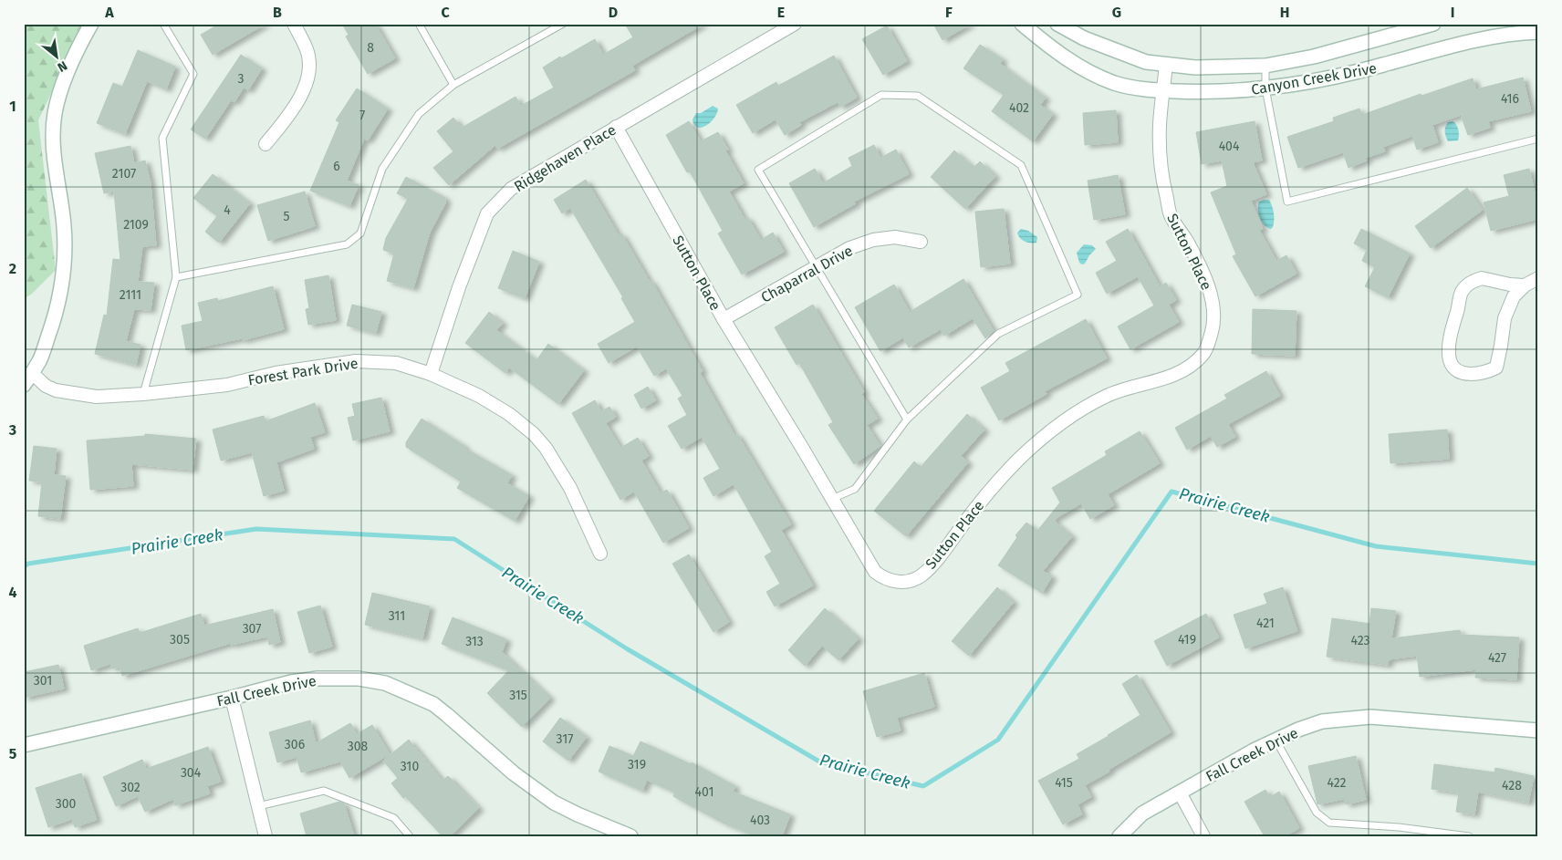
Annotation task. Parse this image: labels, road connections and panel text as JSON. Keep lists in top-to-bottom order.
{
  "streets": {
    "street": [
      "Canyon Creek Drive",
      "Ridgehaven Place",
      "Sutton Place",
      "Chaparral Drive",
      "Forest Park Drive",
      "Fall Creek Drive"
    ]
  },
  "crossings": [
    ["Canyon Creek Drive", "Sutton Place"],
    ["Ridgehaven Place", "Sutton Place"],
    ["Ridgehaven Place", "Forest Park Drive"],
    ["Sutton Place", "Chaparral Drive"]
  ],
  "water": ["Prairie Creek"],
  "house_numbers": [
    "8",
    "3",
    "416",
    "402",
    "7",
    "404",
    "6",
    "2107",
    "4",
    "5",
    "2109",
    "2111",
    "311",
    "421",
    "307",
    "305",
    "419",
    "423",
    "313",
    "427",
    "301",
    "315",
    "317",
    "306",
    "308",
    "319",
    "310",
    "304",
    "415",
    "422",
    "428",
    "302",
    "401",
    "300",
    "403"
  ],
  "north": "bottom right",
  "grid": {
    "columns": [
      "A",
      "B",
      "C",
      "D",
      "E",
      "F",
      "G",
      "H",
      "I"
    ],
    "rows": [
      "1",
      "2",
      "3",
      "4",
      "5"
    ]
  }
}
